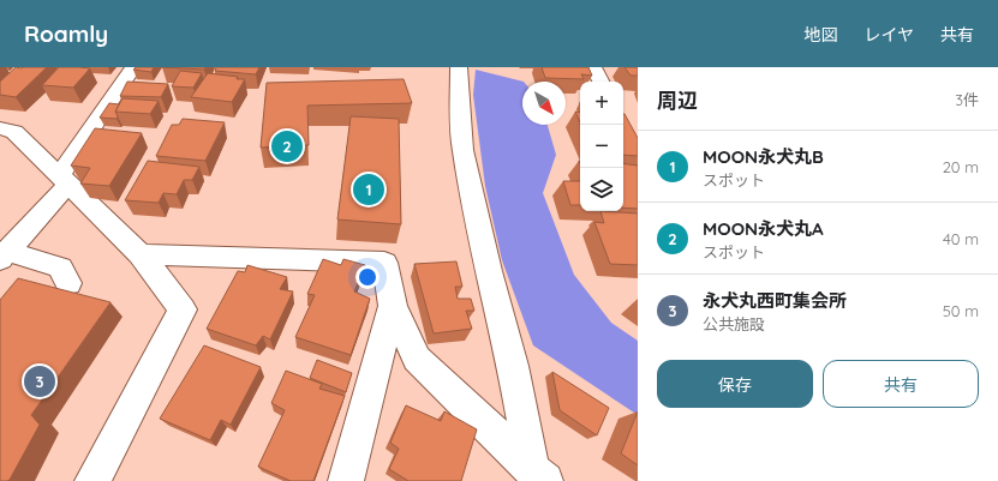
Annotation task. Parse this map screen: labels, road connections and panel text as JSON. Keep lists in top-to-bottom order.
{
  "north": "bottom right",
  "page": {
    "header": "Roamly",
    "nav": ["地図", "レイヤ", "共有"],
    "heading": ["周辺", "3件"],
    "map_buttons": ["+", "−"],
    "pins": ["2", "1", "3"],
    "list": [
      {
        "mark": "1",
        "name": "MOON永犬丸B",
        "note": "スポット",
        "value": "20 m"
      },
      {
        "mark": "2",
        "name": "MOON永犬丸A",
        "note": "スポット",
        "value": "40 m"
      },
      {
        "mark": "3",
        "name": "永犬丸西町集会所",
        "note": "公共施設",
        "value": "50 m"
      }
    ],
    "buttons": ["保存", "共有"]
  }
}
